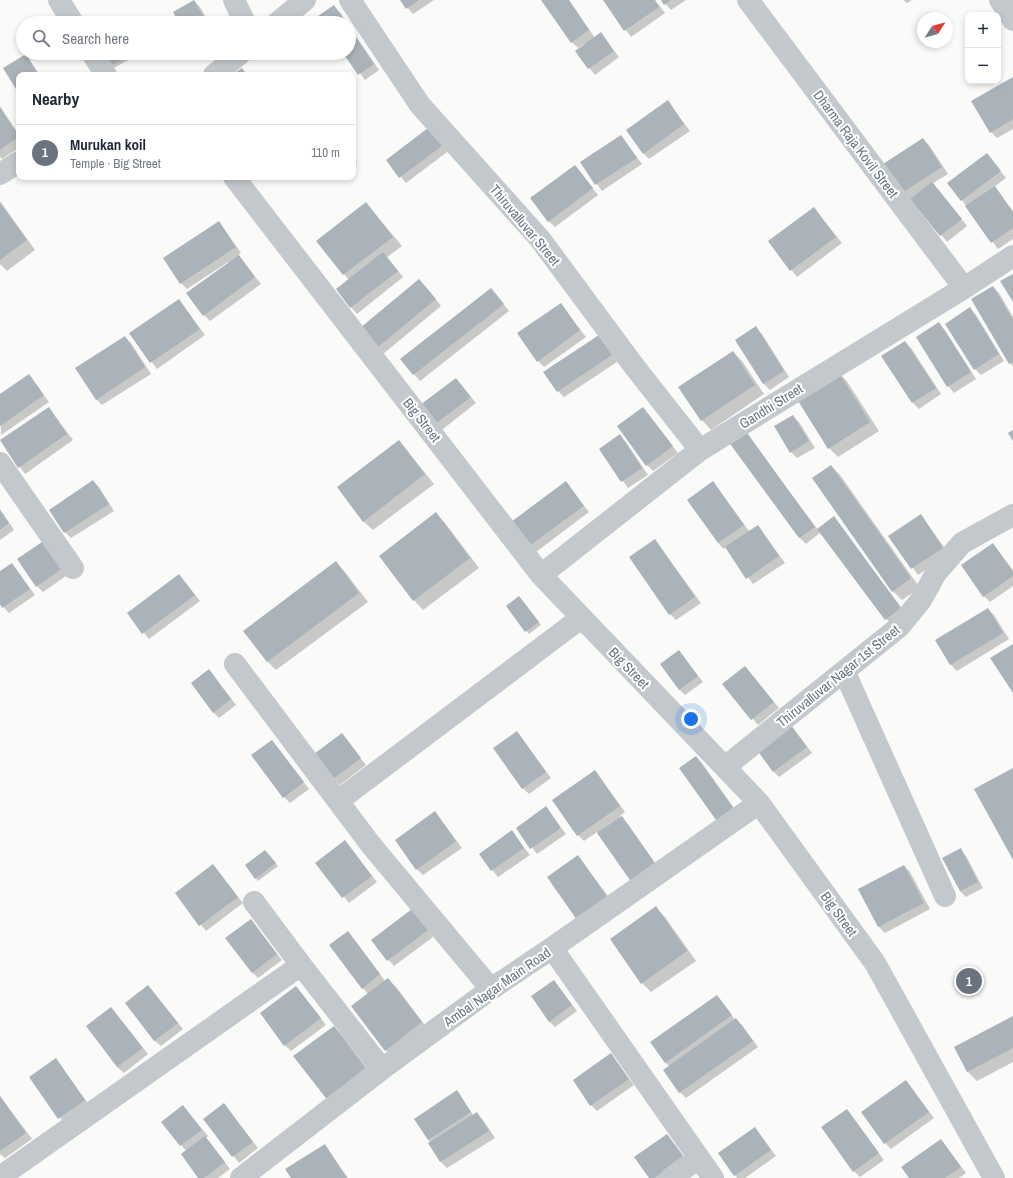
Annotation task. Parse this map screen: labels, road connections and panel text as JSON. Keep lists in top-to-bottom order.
{
  "streets": {
    "street": [
      "Dharma Raja Kovil Street",
      "Thiruvalluvar Street",
      "Gandhi Street",
      "Big Street",
      "Thiruvalluvar Nagar 1st Street",
      "Ambal Nagar Main Road"
    ]
  },
  "crossings": [
    ["Dharma Raja Kovil Street", "Gandhi Street"],
    ["Thiruvalluvar Street", "Gandhi Street"],
    ["Gandhi Street", "Big Street"],
    ["Big Street", "Thiruvalluvar Nagar 1st Street"],
    ["Big Street", "Ambal Nagar Main Road"]
  ],
  "north": "top right",
  "page": {
    "map_buttons": ["+", "−"],
    "search": "Search here",
    "heading": "Nearby",
    "list": [
      {
        "mark": "1",
        "name": "Murukan koil",
        "note": "Temple · Big Street",
        "value": "110 m"
      }
    ],
    "pins": "1"
  }
}
